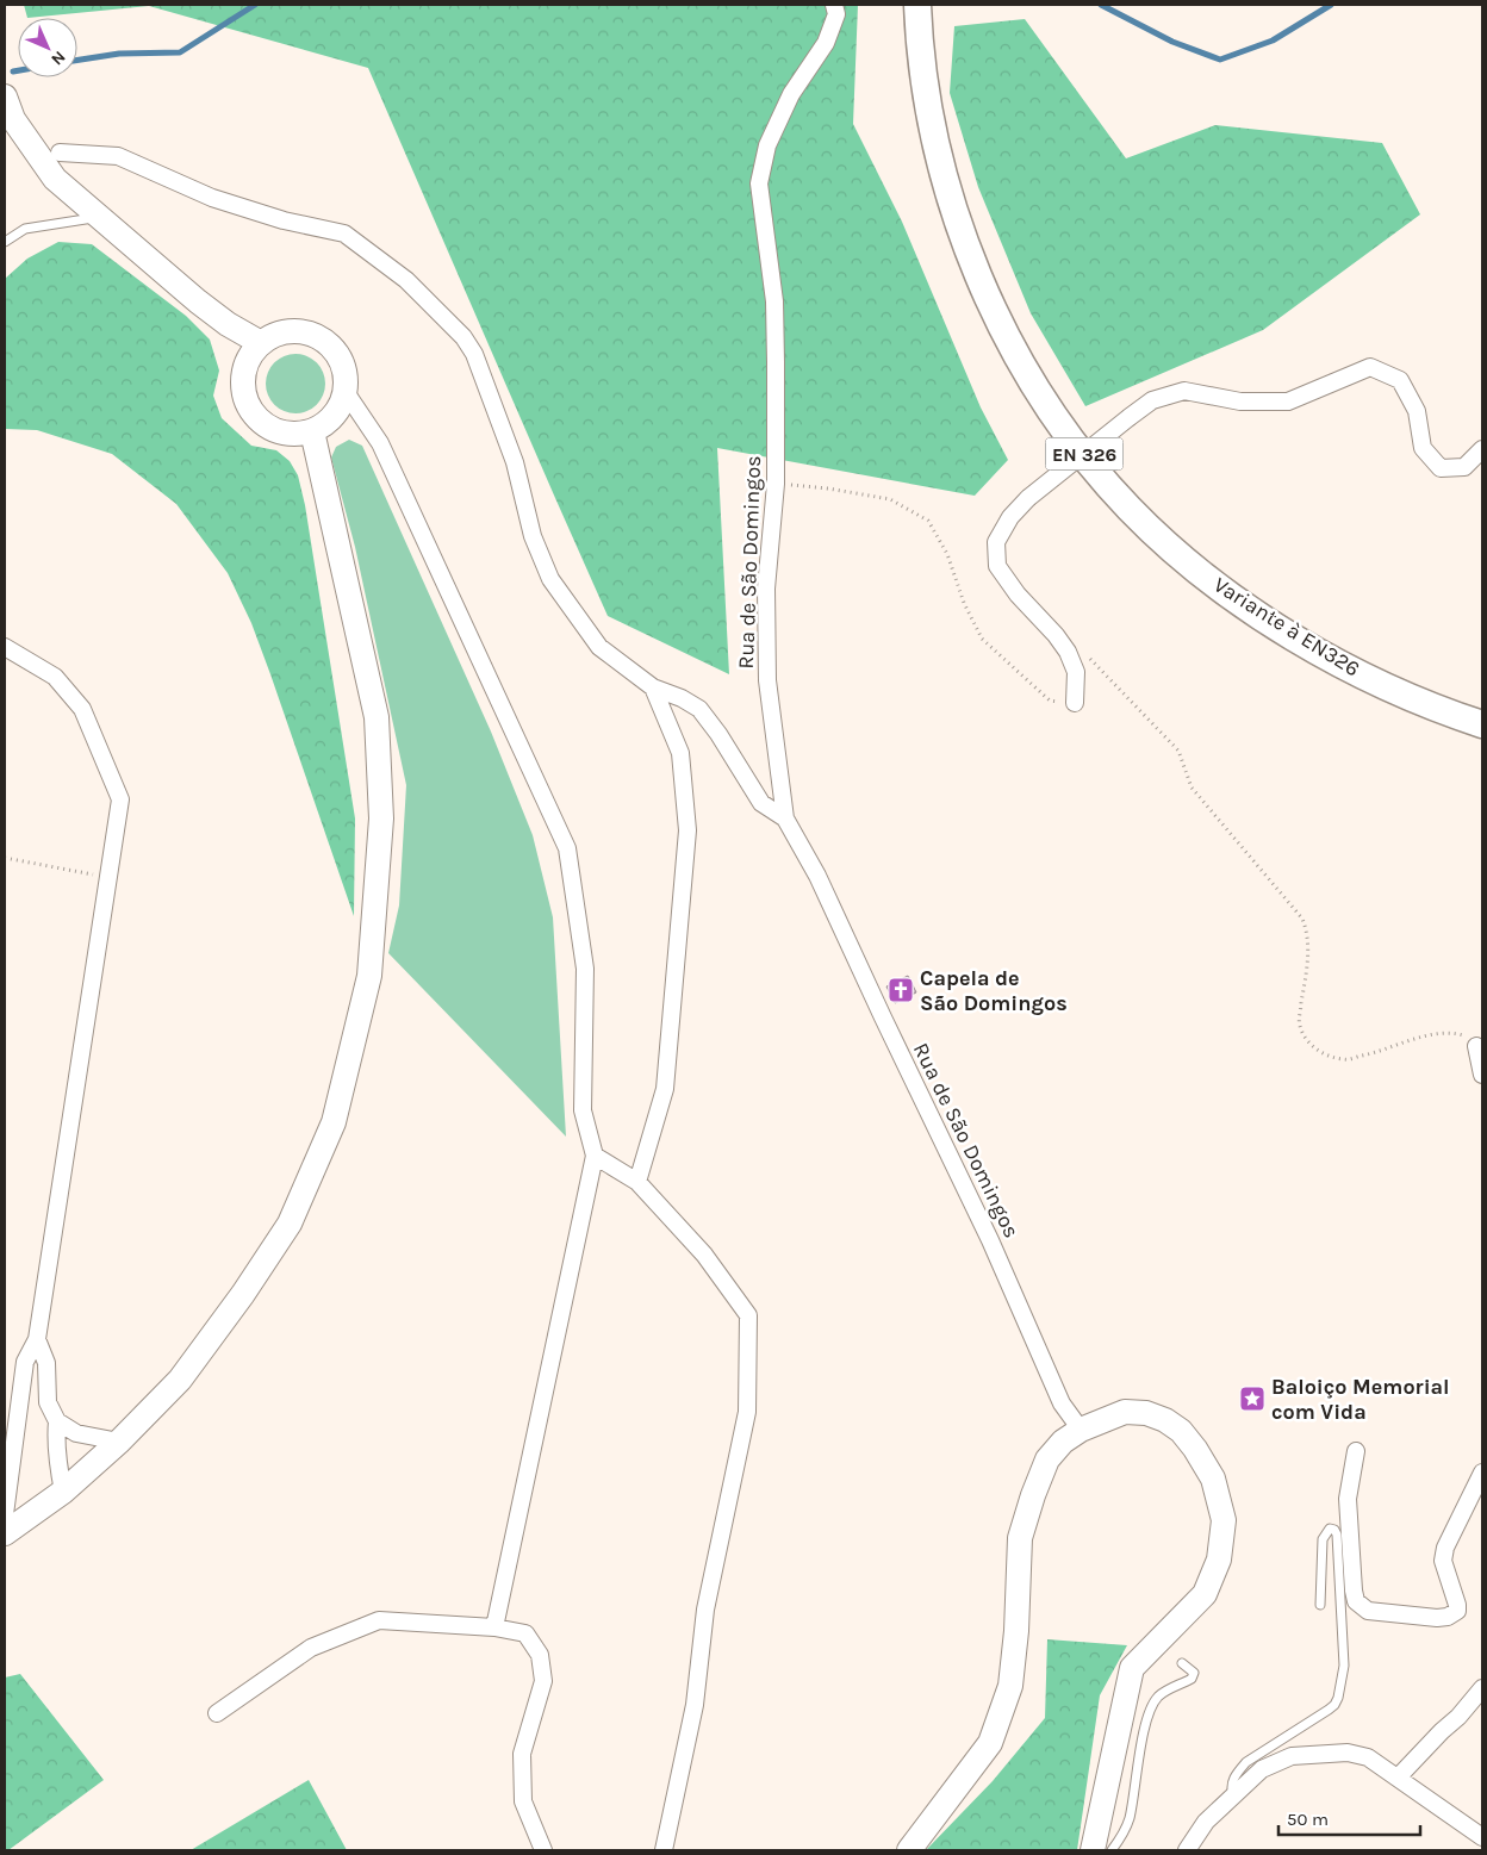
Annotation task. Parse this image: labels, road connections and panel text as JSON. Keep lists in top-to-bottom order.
{
  "streets": {
    "main road": ["EN 326", "Variante à EN326"],
    "street": ["Rua de São Domingos"]
  },
  "places": {
    "church": ["Capela de São Domingos"],
    "place": ["Baloiço Memorial com Vida"]
  },
  "scale_bar": "50 m",
  "north": "bottom right"
}
